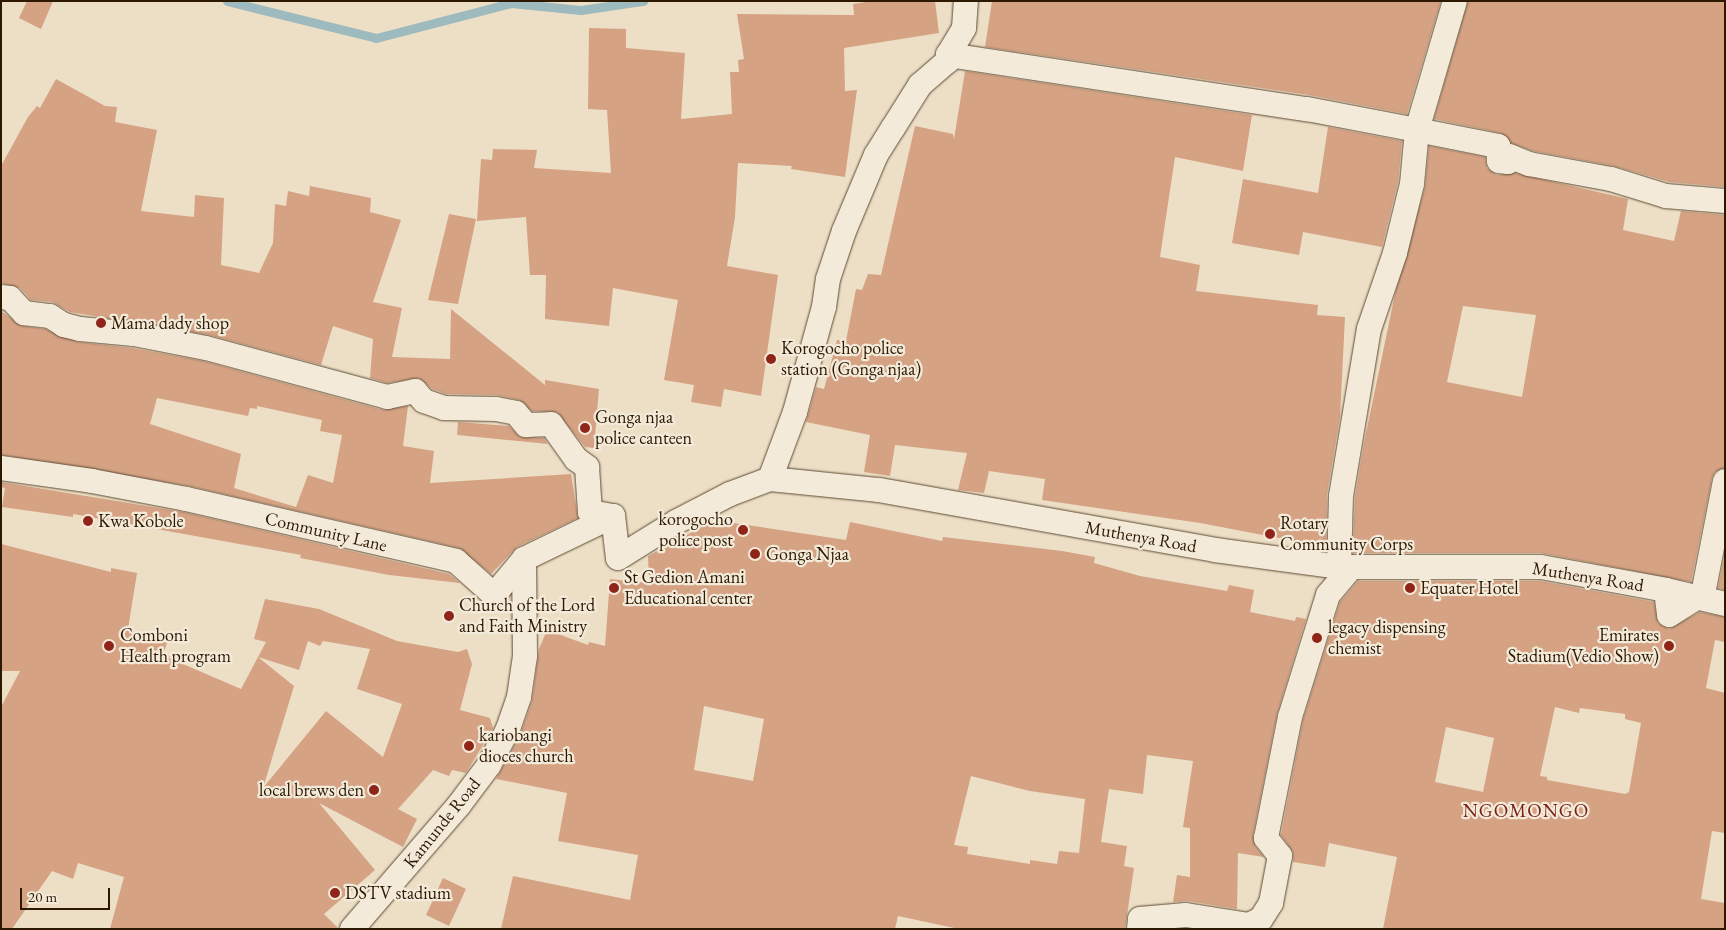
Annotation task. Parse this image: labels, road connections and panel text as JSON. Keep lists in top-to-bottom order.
{
  "streets": {
    "street": ["Community Lane", "Muthenya Road", "Kamunde Road"]
  },
  "crossings": [
    ["Community Lane", "Muthenya Road"],
    ["Community Lane", "Kamunde Road"]
  ],
  "districts": ["NGOMONGO"],
  "places": [
    "Mama dady shop",
    "Korogocho police station (Gonga njaa)",
    "Gonga njaa police canteen",
    "Kwa Kobole",
    "korogocho police post",
    "Rotary Community Corps",
    "Gonga Njaa",
    "St Gedion Amani Educational center",
    "Equater Hotel",
    "Church of the Lord and Faith Ministry",
    "legacy dispensing chemist",
    "Comboni Health program",
    "Emirates Stadium(Vedio Show)",
    "kariobangi dioces church",
    "local brews den",
    "DSTV stadium"
  ],
  "scale_bar": "20 m"
}
